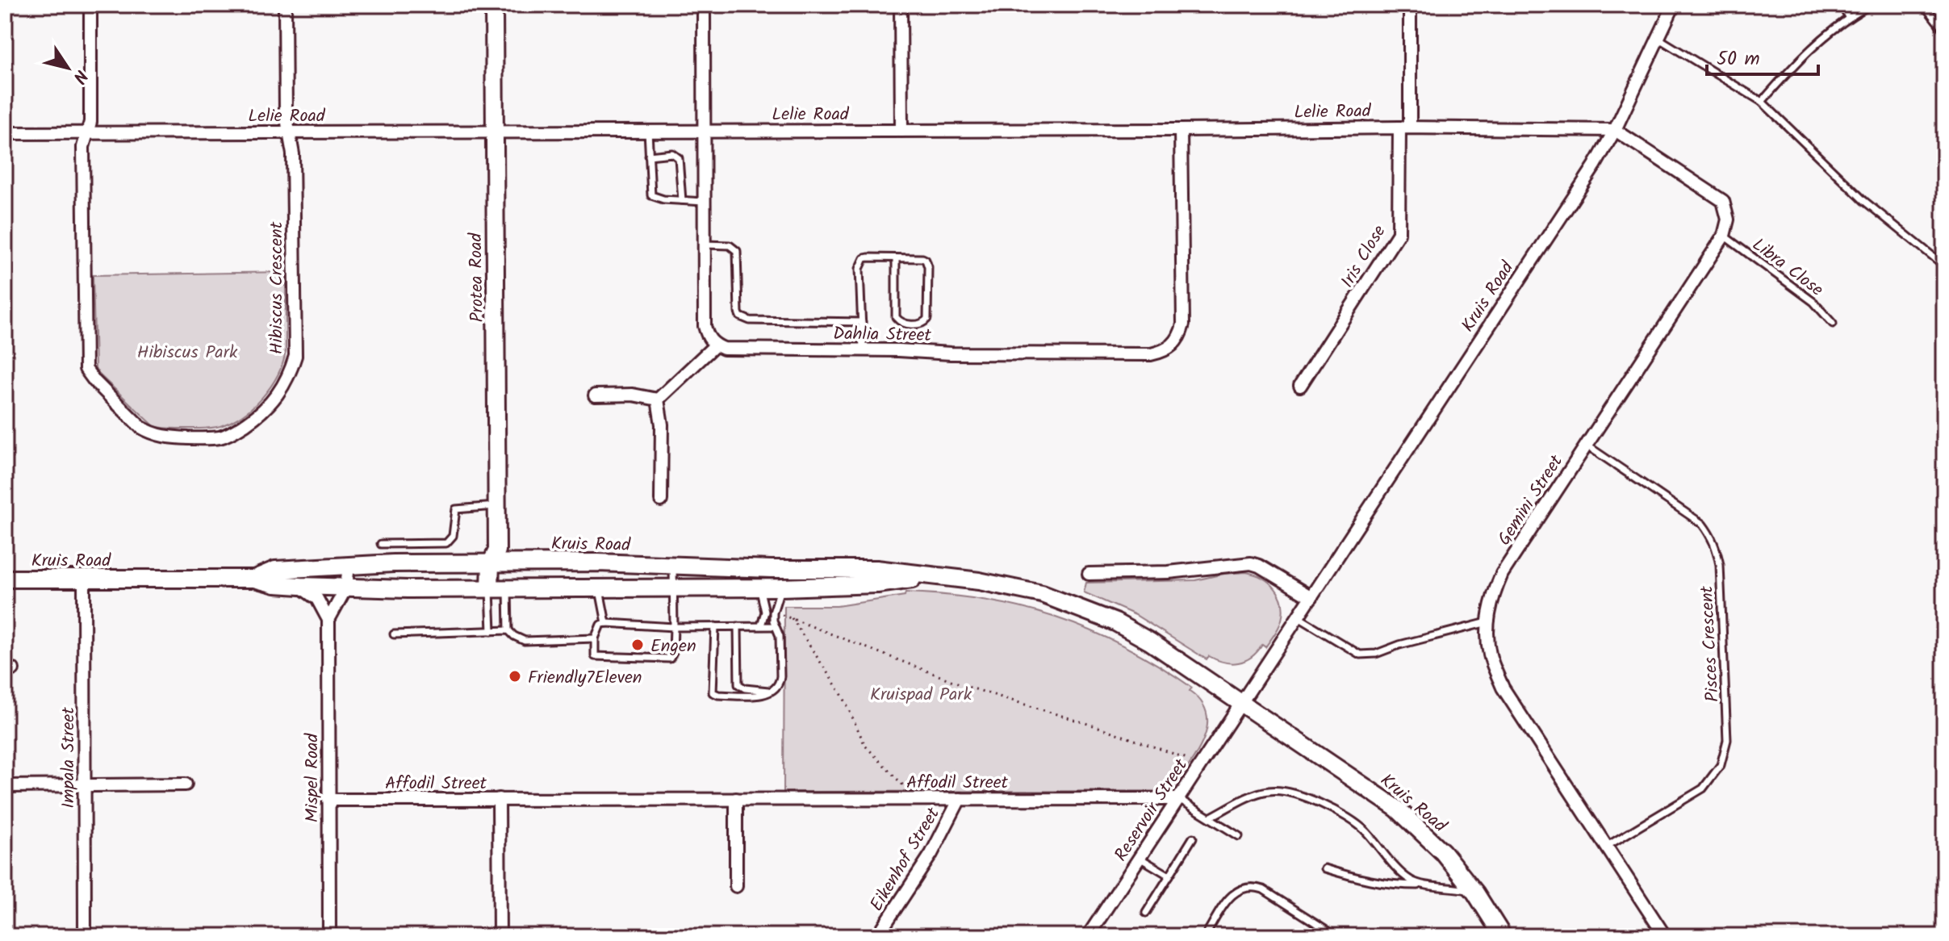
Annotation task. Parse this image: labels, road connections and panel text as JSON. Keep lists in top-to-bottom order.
{
  "streets": {
    "street": [
      "Lelie Road",
      "Iris Close",
      "Protea Road",
      "Hibiscus Crescent",
      "Kruis Road",
      "Dahlia Street",
      "Gemini Street",
      "Impala Street",
      "Mispel Road",
      "Affodil Street",
      "Reservoir Street",
      "Eikenhof Street"
    ],
    "lane": ["Libra Close", "Pisces Crescent"]
  },
  "crossings": [
    ["Lelie Road", "Iris Close"],
    ["Lelie Road", "Protea Road"],
    ["Lelie Road", "Hibiscus Crescent"],
    ["Lelie Road", "Kruis Road"],
    ["Lelie Road", "Dahlia Street"],
    ["Libra Close", "Gemini Street"],
    ["Protea Road", "Kruis Road"],
    ["Kruis Road", "Impala Street"],
    ["Kruis Road", "Mispel Road"],
    ["Kruis Road", "Reservoir Street"],
    ["Gemini Street", "Pisces Crescent"],
    ["Mispel Road", "Affodil Street"],
    ["Affodil Street", "Reservoir Street"],
    ["Affodil Street", "Eikenhof Street"]
  ],
  "parks": ["Hibiscus Park", "Kruispad Park"],
  "places": ["Engen", "Friendly7Eleven"],
  "scale_bar": "50 m",
  "north": "bottom right"
}
